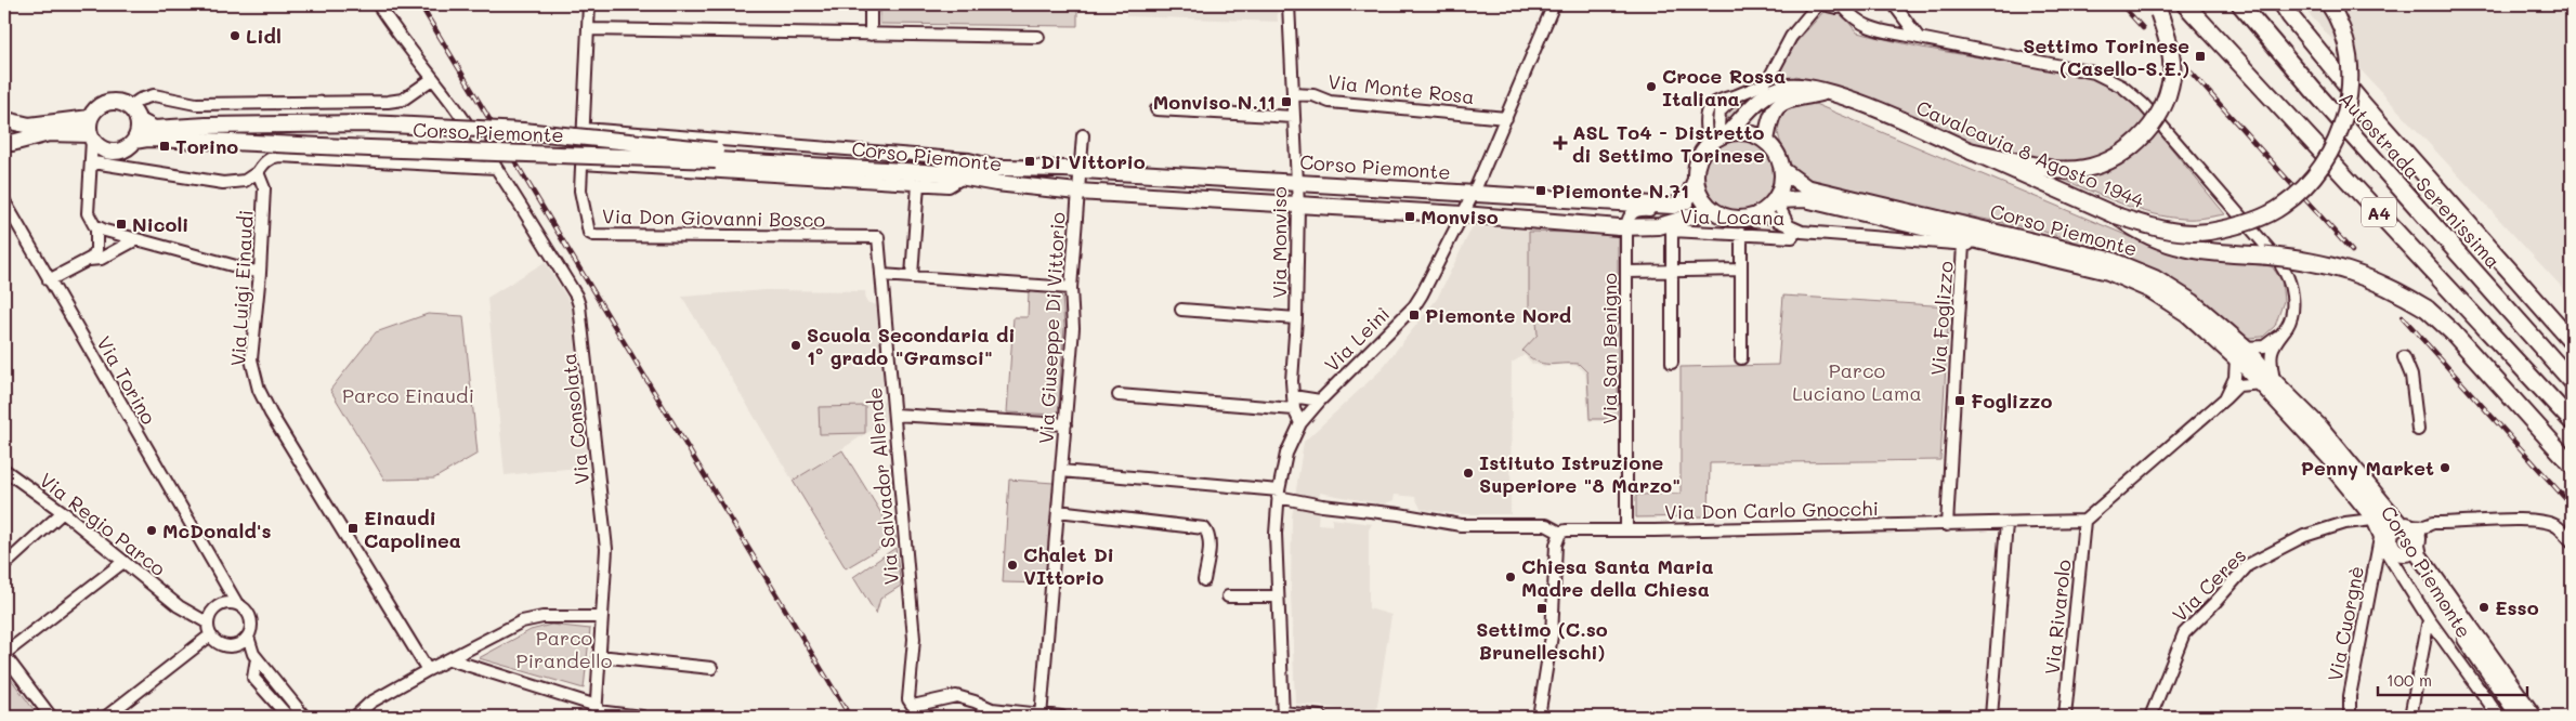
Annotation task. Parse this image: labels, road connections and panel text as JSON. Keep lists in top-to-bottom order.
{
  "streets": {
    "highway": ["Autostrada Serenissima", "A4"],
    "main road": ["Corso Piemonte", "Cavalcavia 8 Agosto 1944"],
    "street": [
      "Via Monte Rosa",
      "Via Locana",
      "Via Don Giovanni Bosco",
      "Via Monviso",
      "Via Luigi Einaudi",
      "Via Foglizzo",
      "Via Giuseppe Di Vittorio",
      "Via Leinì",
      "Via San Benigno",
      "Via Torino",
      "Via Consolata",
      "Via Salvador Allende",
      "Via Don Carlo Gnocchi",
      "Via Regio Parco",
      "Via Ceres",
      "Via Rivarolo",
      "Via Cuorgnè"
    ]
  },
  "crossings": [
    ["Via Monte Rosa", "Via Monviso"],
    ["Via Monte Rosa", "Via Leinì"],
    ["Corso Piemonte", "Cavalcavia 8 Agosto 1944"],
    ["Corso Piemonte", "Via Don Giovanni Bosco"],
    ["Corso Piemonte", "Via Monviso"],
    ["Corso Piemonte", "Via Giuseppe Di Vittorio"],
    ["Corso Piemonte", "Via Leinì"],
    ["Corso Piemonte", "Via San Benigno"],
    ["Corso Piemonte", "Via Ceres"],
    ["Corso Piemonte", "Via Cuorgnè"],
    ["Via Don Giovanni Bosco", "Via Salvador Allende"],
    ["Via Monviso", "Via Leinì"],
    ["Via Foglizzo", "Via Don Carlo Gnocchi"],
    ["Via Giuseppe Di Vittorio", "Via Salvador Allende"],
    ["Via Giuseppe Di Vittorio", "Via Don Carlo Gnocchi"],
    ["Via Leinì", "Via Don Carlo Gnocchi"],
    ["Via San Benigno", "Via Don Carlo Gnocchi"],
    ["Via Torino", "Via Regio Parco"],
    ["Via Don Carlo Gnocchi", "Via Rivarolo"]
  ],
  "parks": ["Parco Luciano Lama", "Parco Einaudi", "Parco Pirandello"],
  "places": {
    "other": [
      "Lidl",
      "Croce Rossa Italiana",
      "Scuola Secondaria di 1° grado \"Gramsci\"",
      "Penny Market",
      "Istituto Istruzione Superiore \"8 Marzo\"",
      "McDonald's",
      "Chalet Di VIttorio",
      "Chiesa Santa Maria Madre della Chiesa",
      "Esso"
    ],
    "transit": [
      "Settimo Torinese (Casello-S.E.)",
      "Monviso N.11",
      "Torino",
      "Di Vittorio",
      "Piemonte N.71",
      "Monviso",
      "Nicoli",
      "Piemonte Nord",
      "Foglizzo",
      "Einaudi Capolinea",
      "Settimo (C.so Brunelleschi)"
    ],
    "health": ["ASL To4 - Distretto di Settimo Torinese"]
  },
  "scale_bar": "100 m"
}
